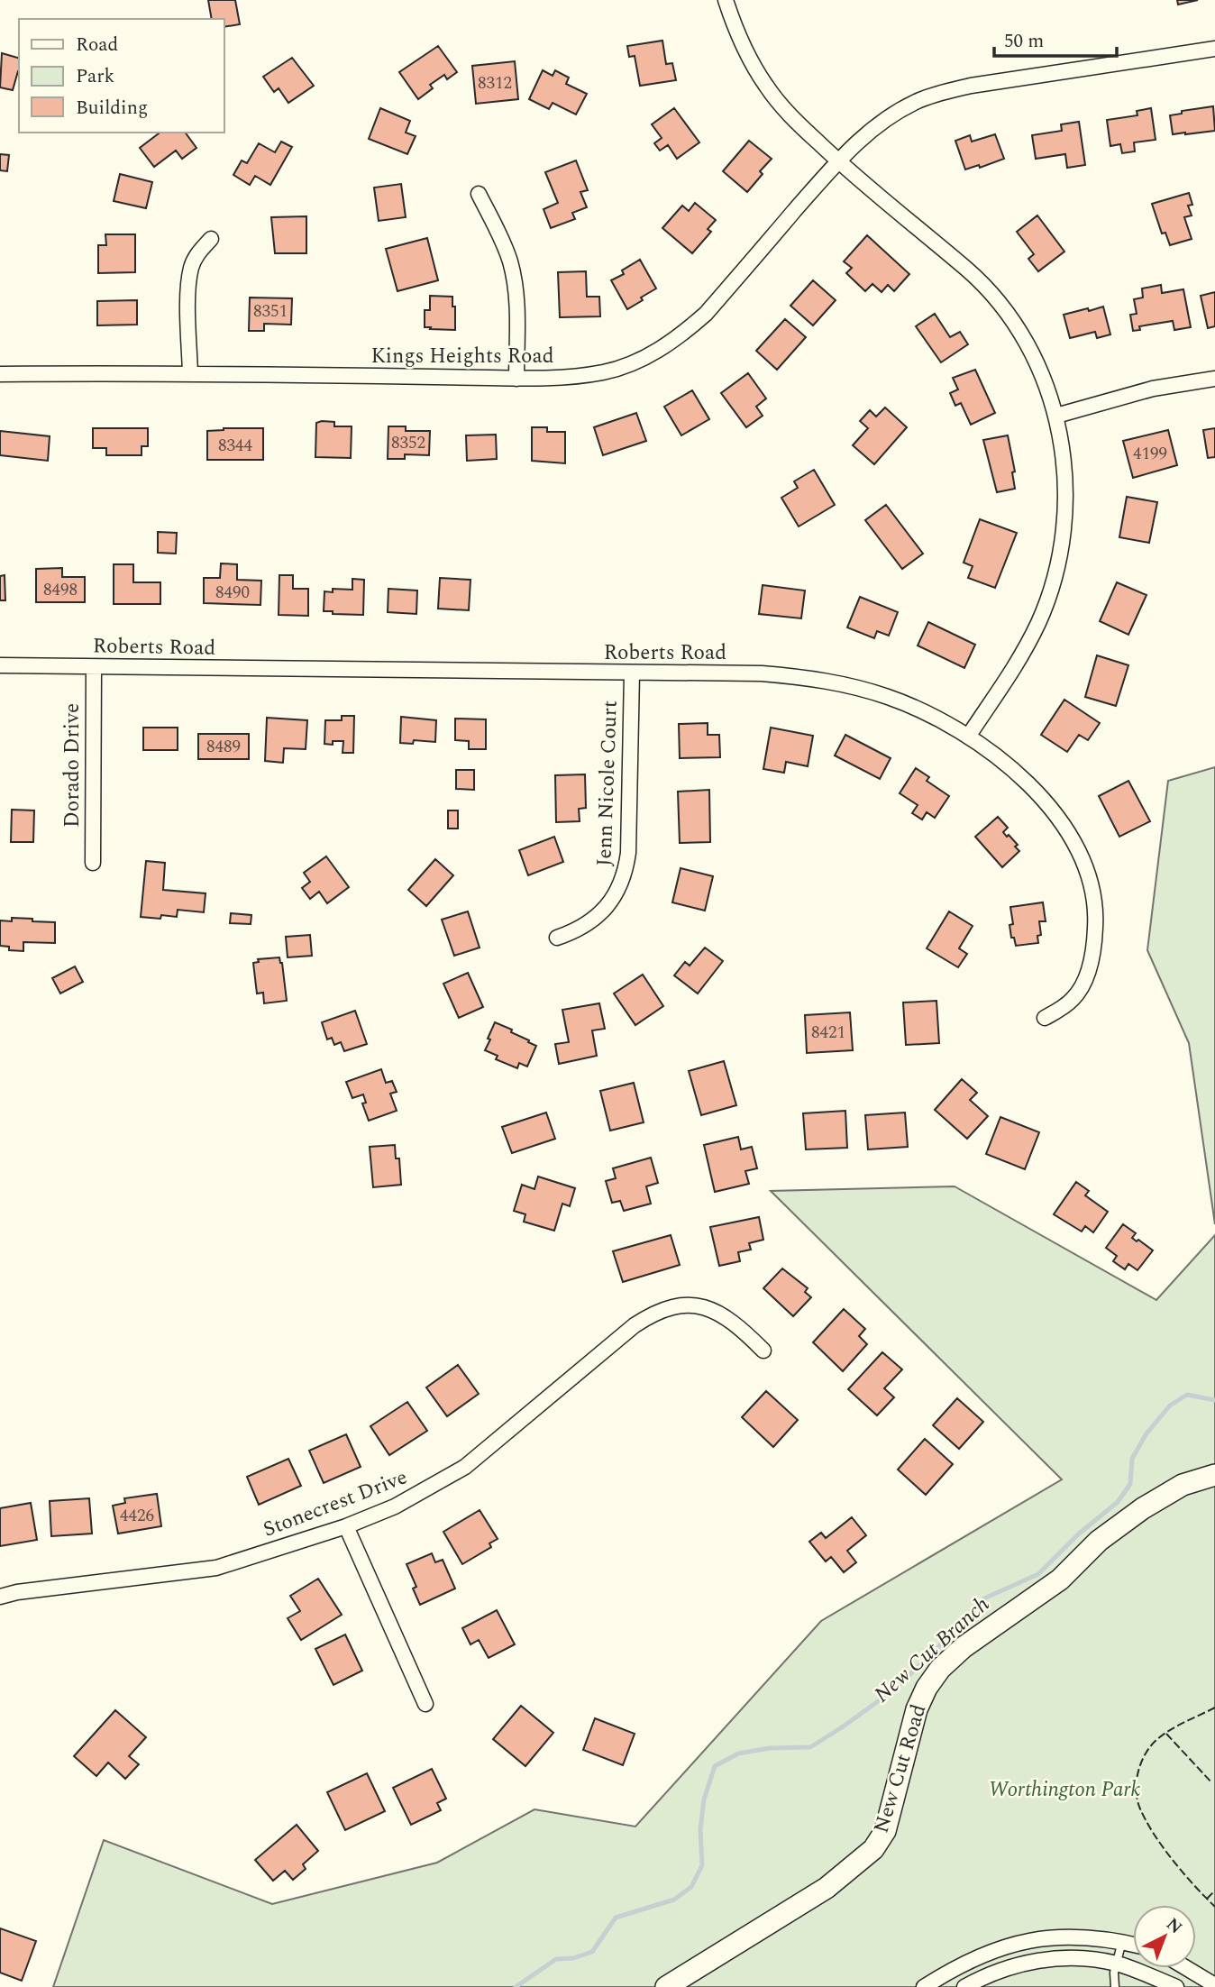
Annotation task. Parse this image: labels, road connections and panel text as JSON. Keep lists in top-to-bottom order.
{
  "streets": {
    "street": [
      "Kings Heights Road",
      "Roberts Road",
      "Dorado Drive",
      "Jenn Nicole Court",
      "Stonecrest Drive",
      "New Cut Road"
    ]
  },
  "crossings": [
    ["Roberts Road", "Dorado Drive"],
    ["Roberts Road", "Jenn Nicole Court"]
  ],
  "water": ["New Cut Branch"],
  "parks": ["Worthington Park"],
  "house_numbers": [
    "8312",
    "8351",
    "8352",
    "8344",
    "4199",
    "8498",
    "8490",
    "8489",
    "8421",
    "4426"
  ],
  "legend": ["Road", "Park", "Building"],
  "scale_bar": "50 m",
  "north": "top right"
}
